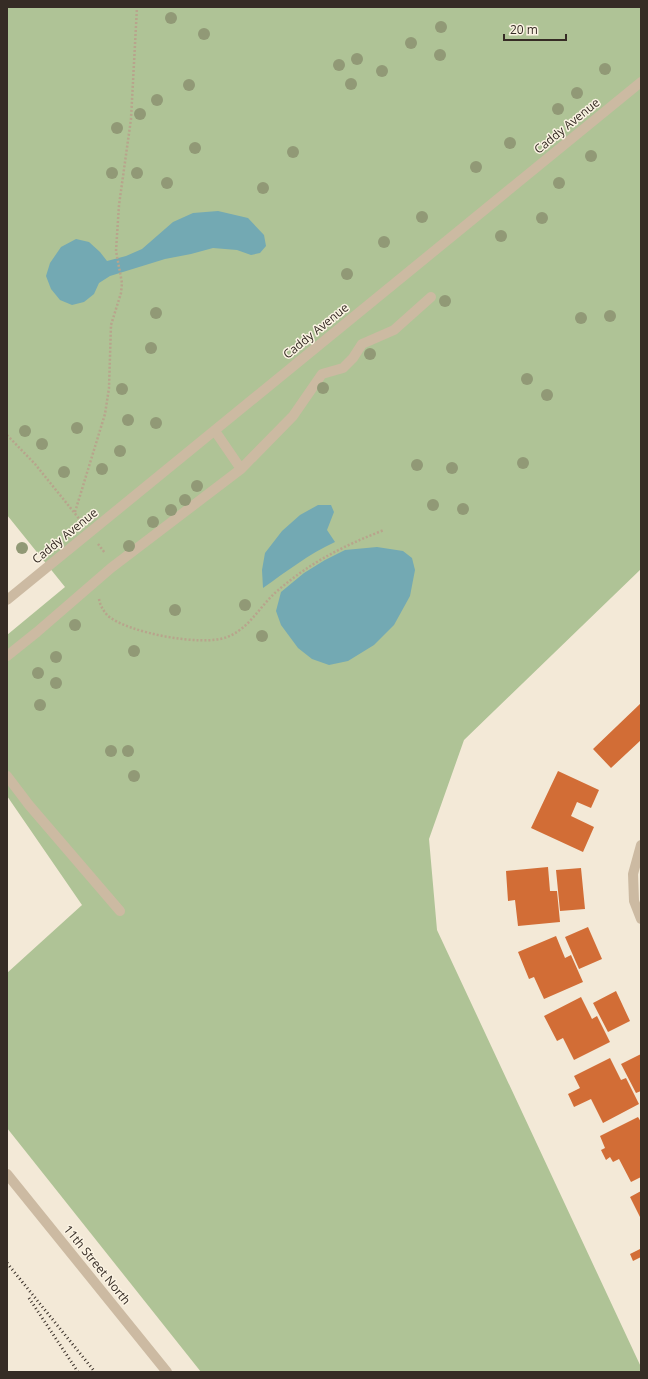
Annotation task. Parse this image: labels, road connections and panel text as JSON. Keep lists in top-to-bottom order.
{
  "streets": {
    "street": ["Caddy Avenue", "11th Street North"]
  },
  "scale_bar": "20 m"
}
